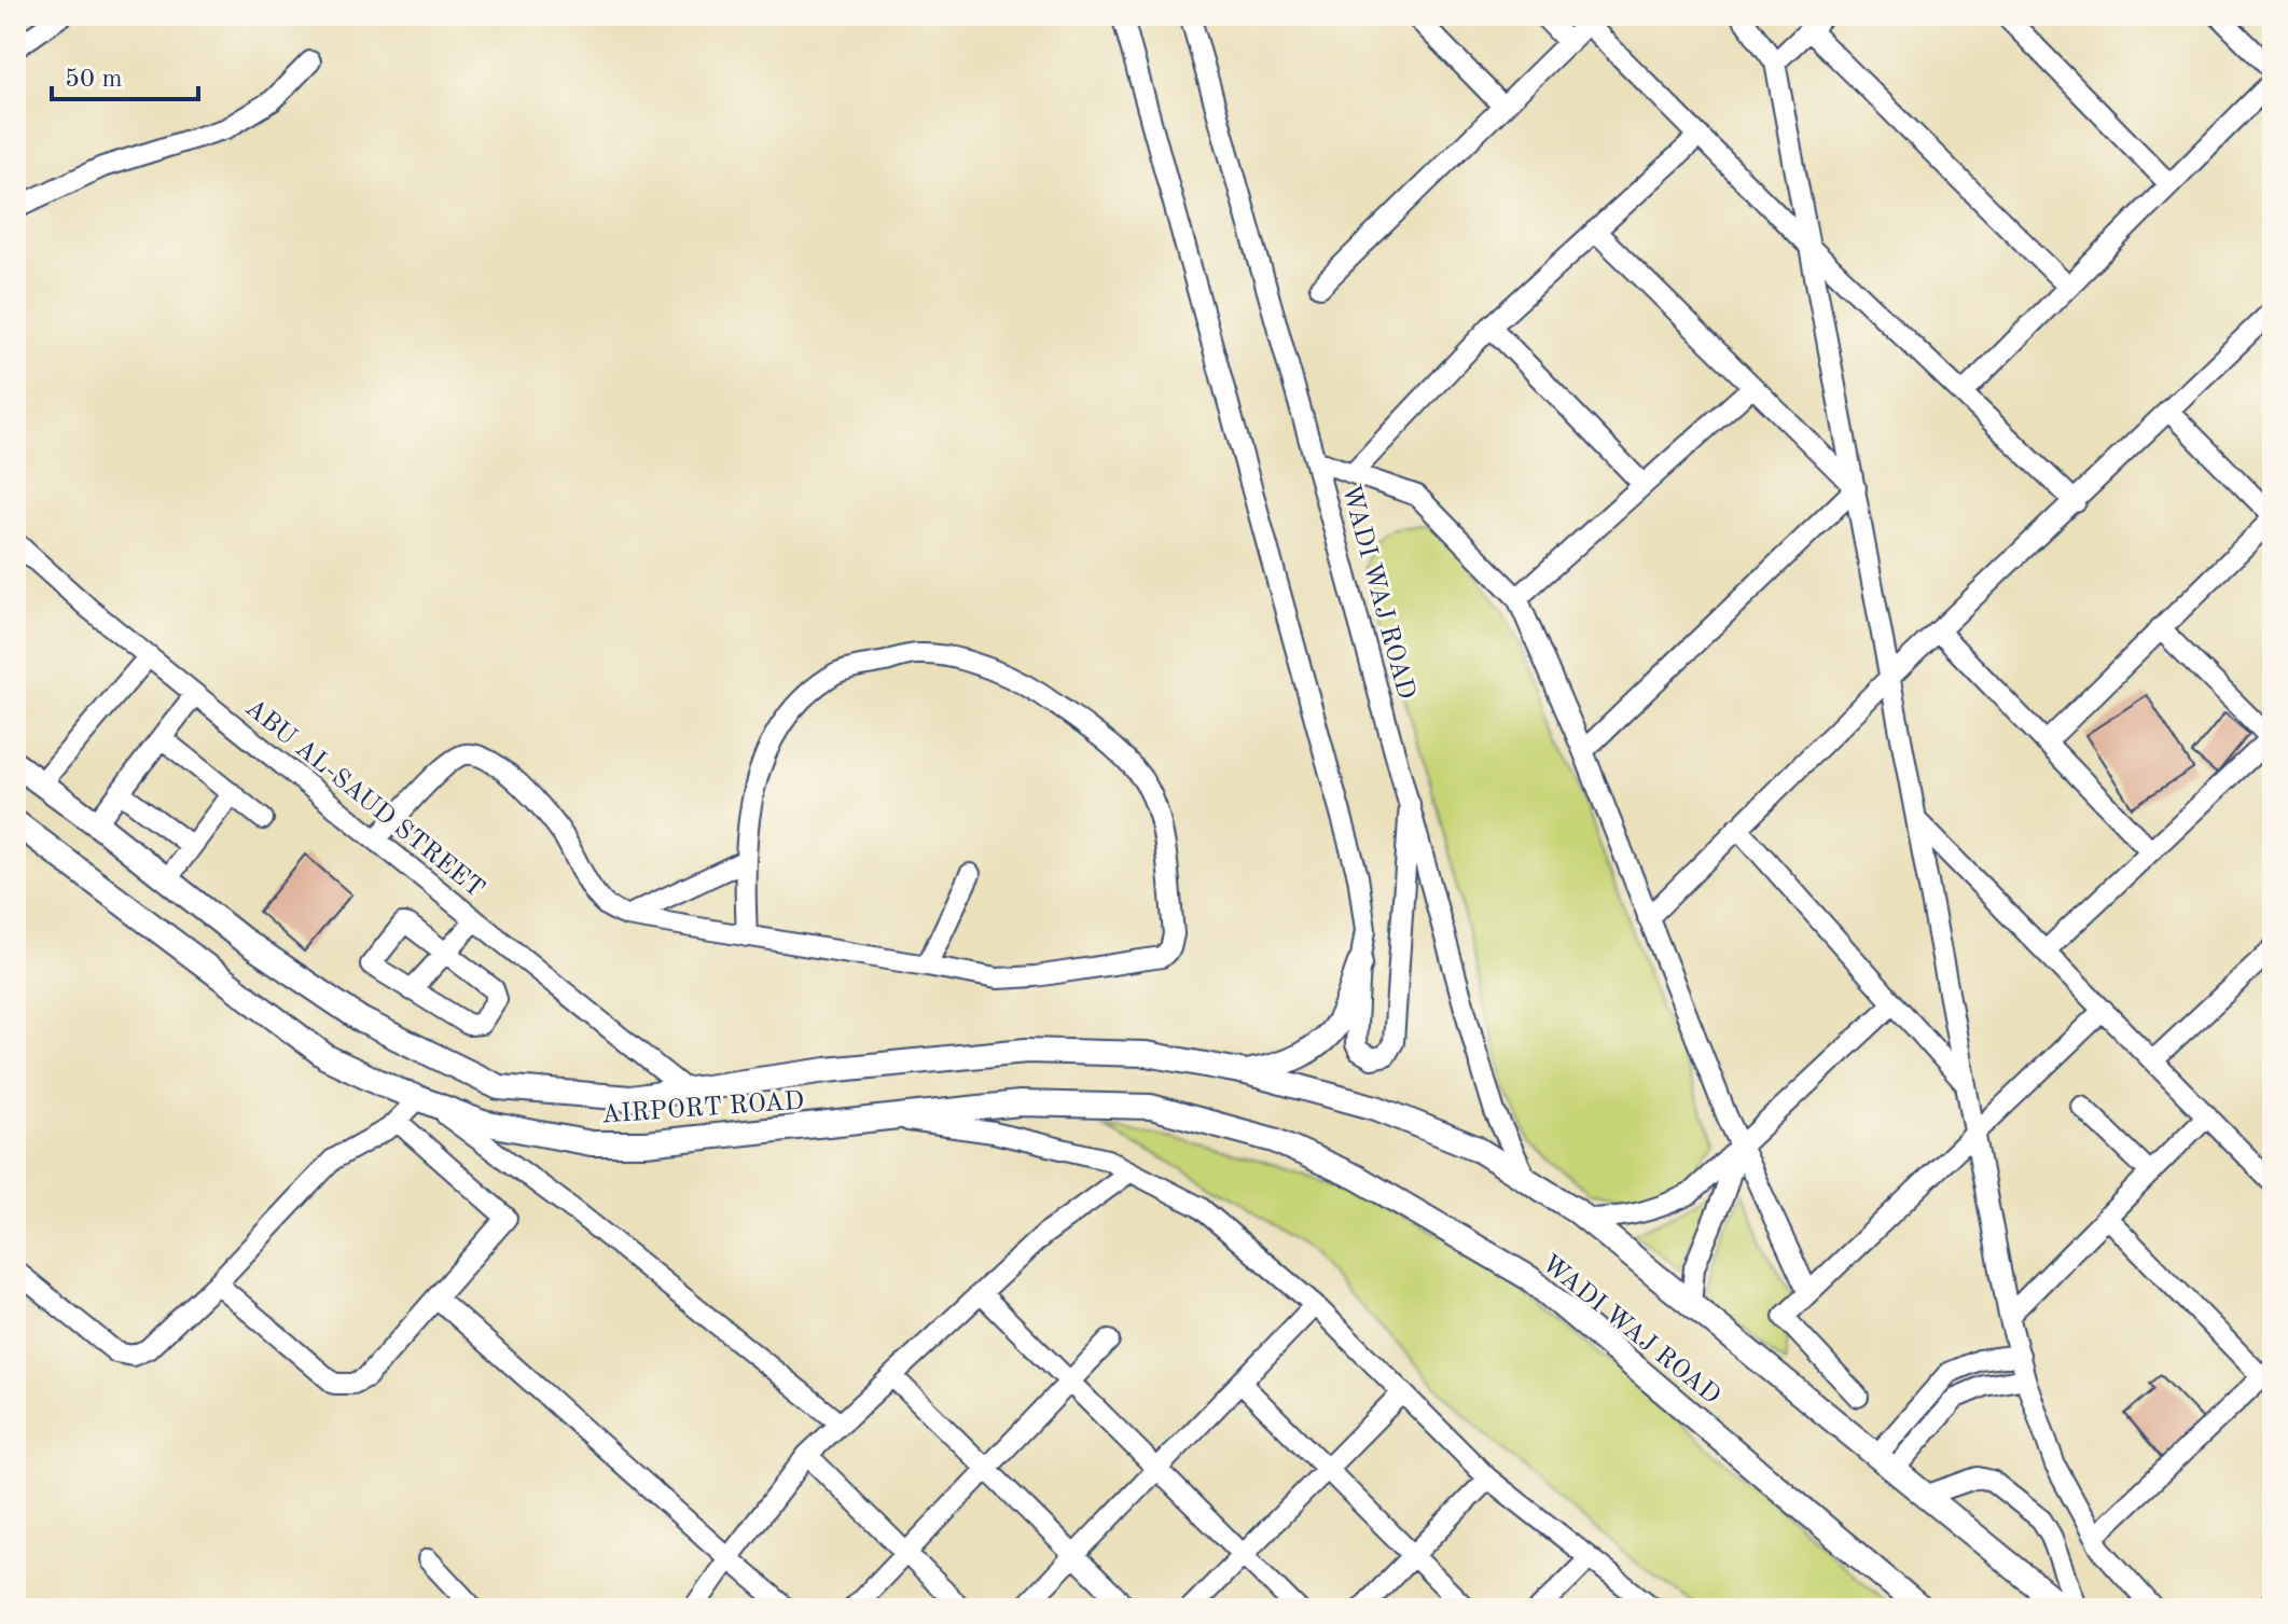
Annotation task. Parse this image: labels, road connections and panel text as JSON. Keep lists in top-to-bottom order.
{
  "streets": {
    "main road": ["WADI WAJ ROAD", "AIRPORT ROAD"],
    "street": ["ABU AL-SAUD STREET"]
  },
  "crossings": [
    ["WADI WAJ ROAD", "AIRPORT ROAD"],
    ["ABU AL-SAUD STREET", "AIRPORT ROAD"]
  ],
  "scale_bar": "50 m"
}
